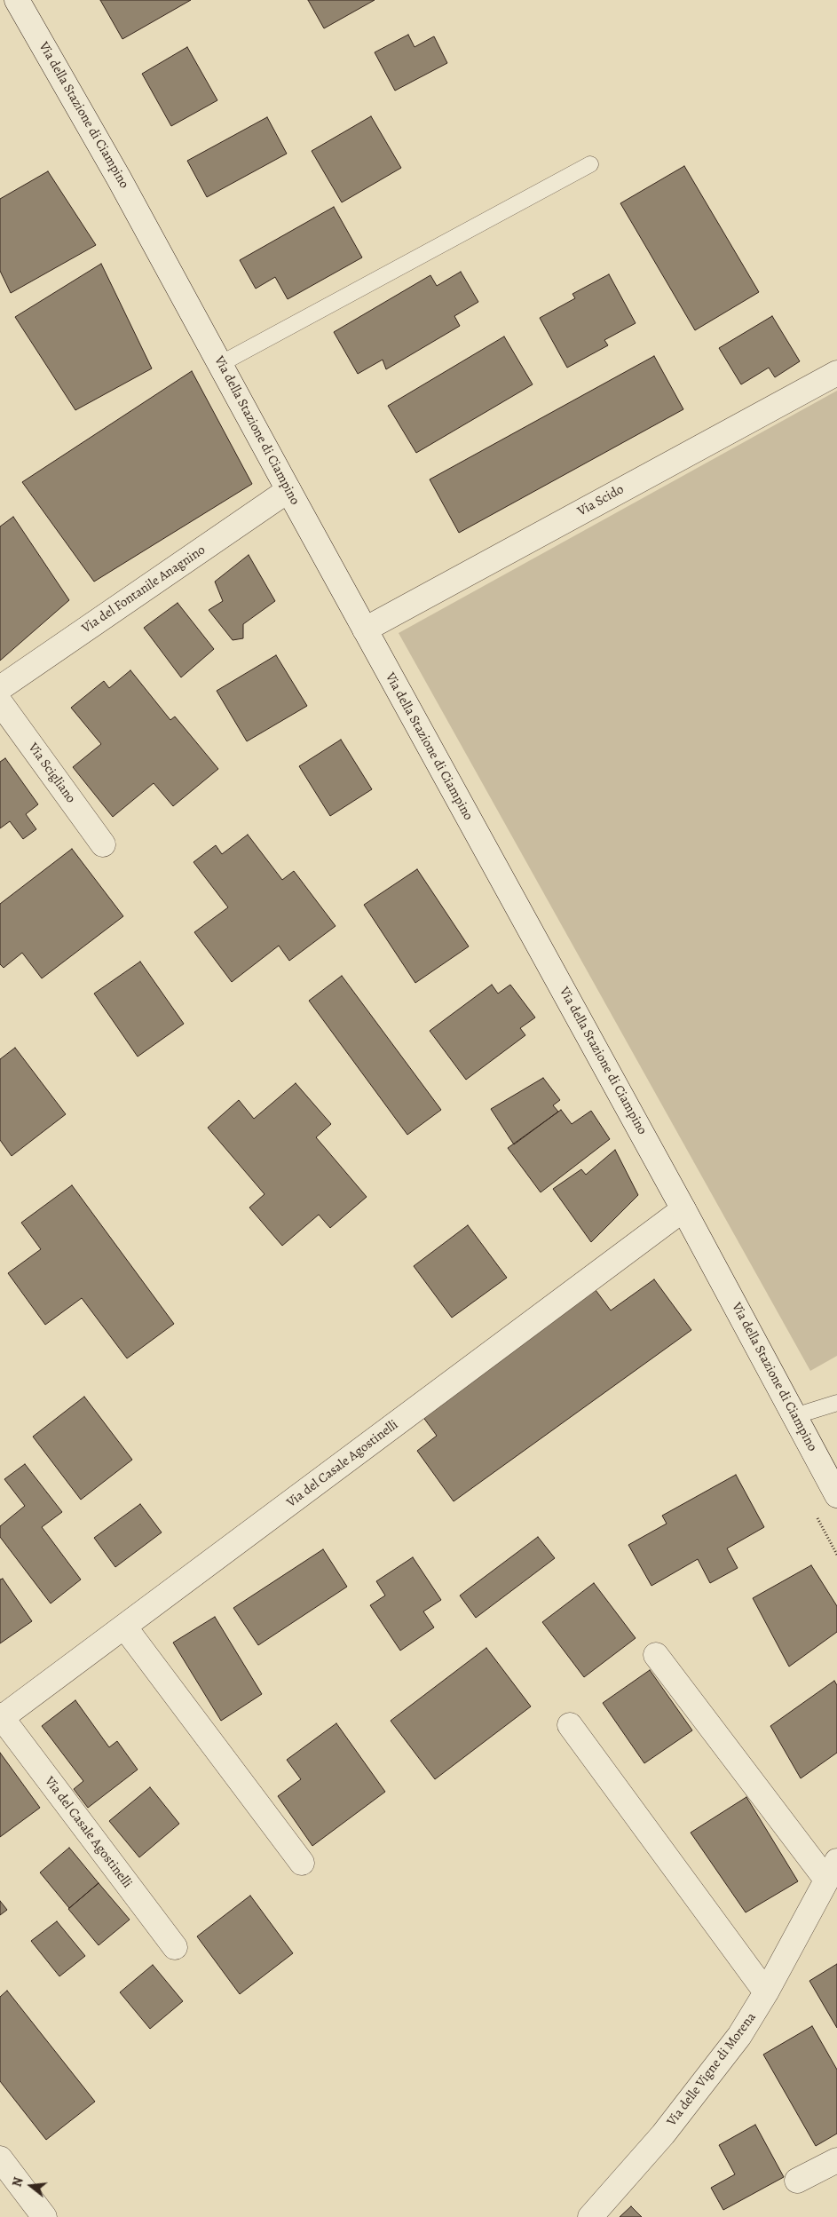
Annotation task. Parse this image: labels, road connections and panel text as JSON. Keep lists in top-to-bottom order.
{
  "streets": {
    "street": [
      "Via della Stazione di Ciampino",
      "Via Scido",
      "Via del Fontanile Anagnino",
      "Via Scigliano",
      "Via del Casale Agostinelli",
      "Via delle Vigne di Morena"
    ]
  },
  "crossings": [
    ["Via della Stazione di Ciampino", "Via Scido"],
    ["Via della Stazione di Ciampino", "Via del Fontanile Anagnino"],
    ["Via della Stazione di Ciampino", "Via del Casale Agostinelli"]
  ],
  "north": "left"
}
